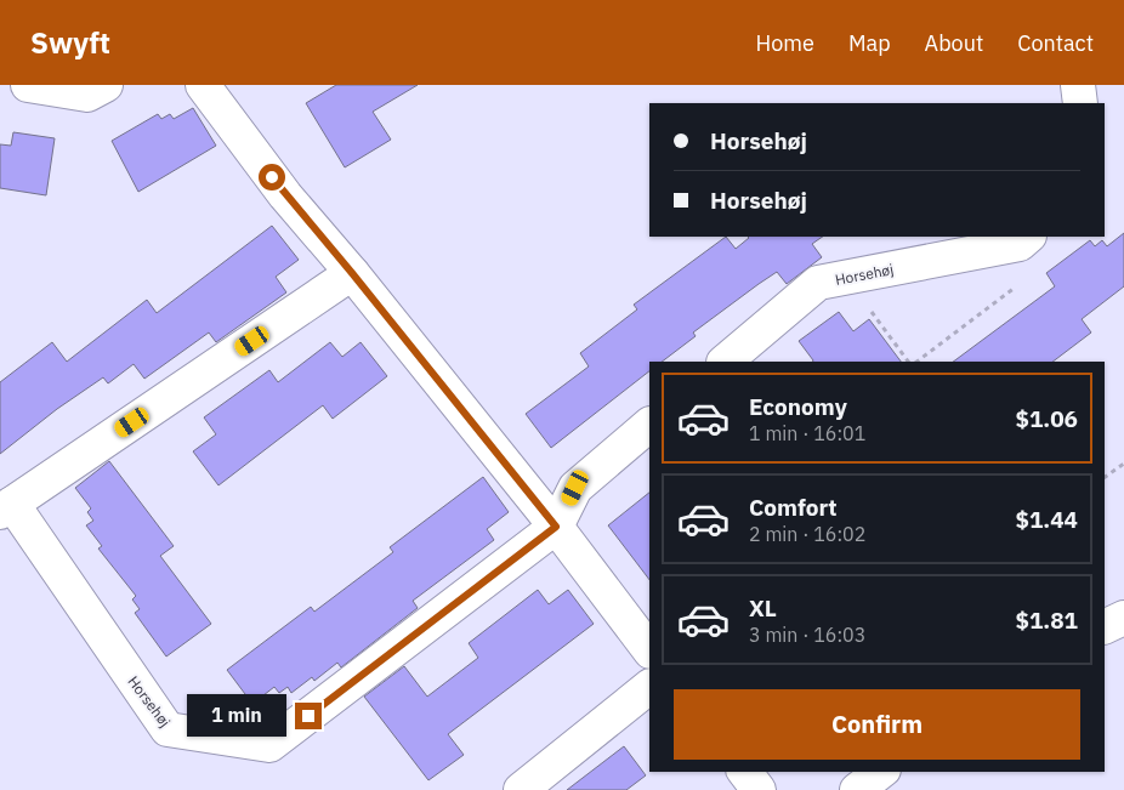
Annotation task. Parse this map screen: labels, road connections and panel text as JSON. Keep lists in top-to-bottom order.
{
  "streets": {
    "street": ["Horsehøj"]
  },
  "page": {
    "header": "Swyft",
    "nav": [
      "Home",
      "Map",
      "About",
      "Contact"
    ],
    "banner": ["Horsehøj", "Horsehøj"],
    "list": [
      {
        "name": "Economy",
        "note": "1 min · 16:01",
        "value": "$1.06"
      },
      {
        "name": "Comfort",
        "note": "2 min · 16:02",
        "value": "$1.44"
      },
      {
        "name": "XL",
        "note": "3 min · 16:03",
        "value": "$1.81"
      }
    ],
    "buttons": "Confirm",
    "bubble": "1 min"
  }
}
